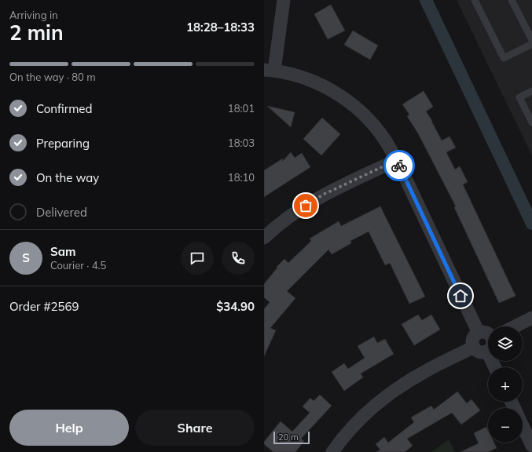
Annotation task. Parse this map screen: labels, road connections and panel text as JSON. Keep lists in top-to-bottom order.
{
  "scale_bar": "20 m",
  "page": {
    "heading": ["2 min", "Arriving in", "18:28–18:33"],
    "panel": [
      "Sam",
      "Courier · 4.5",
      "Order #2569",
      "$34.90"
    ],
    "bar": "On the way · 80 m",
    "list": [
      ["Confirmed", "18:01"],
      ["Preparing", "18:03"],
      ["On the way", "18:10"],
      "Delivered"
    ],
    "round": "S",
    "map_buttons": ["+", "−"],
    "buttons": ["Help", "Share"],
    "scale": "20 m"
  }
}
